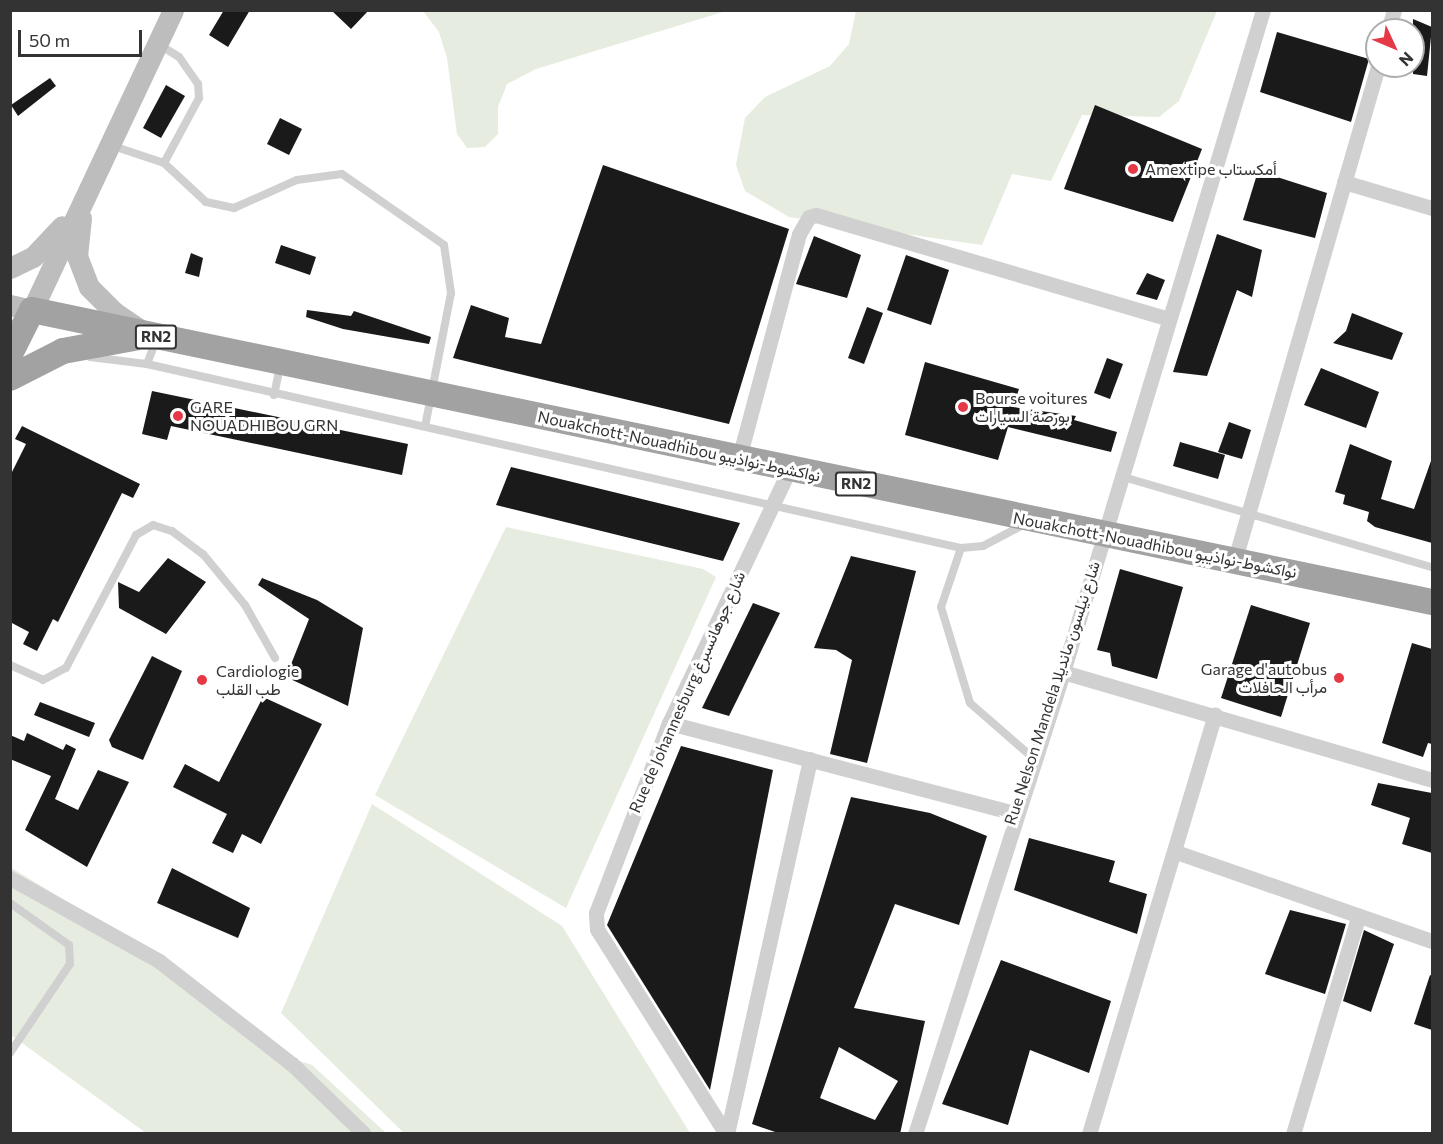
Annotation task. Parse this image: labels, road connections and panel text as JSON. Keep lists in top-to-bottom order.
{
  "streets": {
    "highway": ["RN2", "Nouakchott-Nouadhibou نواكشوط-نواذيبو"],
    "street": ["Rue de Johannesburg شارع جوهانسبرغ", "Rue Nelson Mandela شارع نيلسون مانديلا"]
  },
  "crossings": [
    ["Nouakchott-Nouadhibou نواكشوط-نواذيبو", "Rue de Johannesburg شارع جوهانسبرغ"],
    ["Nouakchott-Nouadhibou نواكشوط-نواذيبو", "Rue Nelson Mandela شارع نيلسون مانديلا"]
  ],
  "places": [
    "Amextipe أمكستاب",
    "Bourse voitures بورصة السيارات",
    "GARE NOUADHIBOU GRN",
    "Garage d'autobus مرأب الحافلات",
    "Cardiologie طب القلب"
  ],
  "scale_bar": "50 m",
  "north": "bottom right"
}
